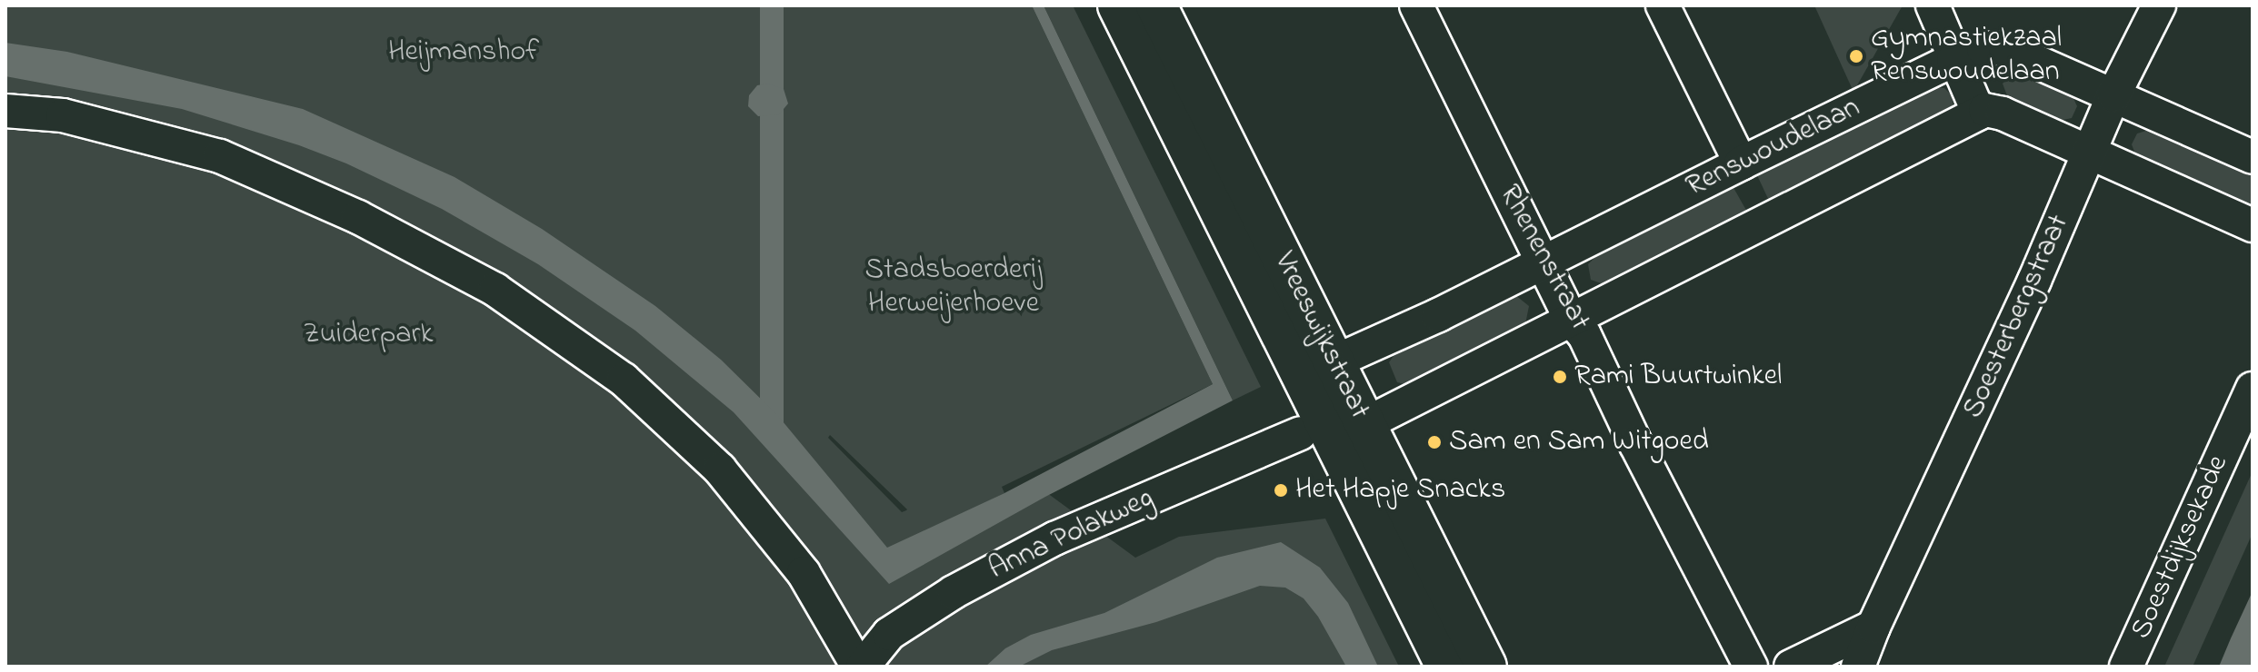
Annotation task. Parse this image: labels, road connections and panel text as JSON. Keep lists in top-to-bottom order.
{
  "streets": {
    "main road": ["Vreeswijkstraat"],
    "street": [
      "Renswoudelaan",
      "Rhenenstraat",
      "Soesterbergstraat",
      "Anna Polakweg",
      "Soestdijksekade"
    ]
  },
  "crossings": [
    ["Renswoudelaan", "Rhenenstraat"],
    ["Renswoudelaan", "Soesterbergstraat"],
    ["Renswoudelaan", "Vreeswijkstraat"],
    ["Vreeswijkstraat", "Anna Polakweg"]
  ],
  "parks": ["Heijmanshof", "Stadsboerderij Herweijerhoeve", "Zuiderpark"],
  "places": [
    "Gymnastiekzaal Renswoudelaan",
    "Rami Buurtwinkel",
    "Sam en Sam Witgoed",
    "Het Hapje Snacks"
  ]
}
